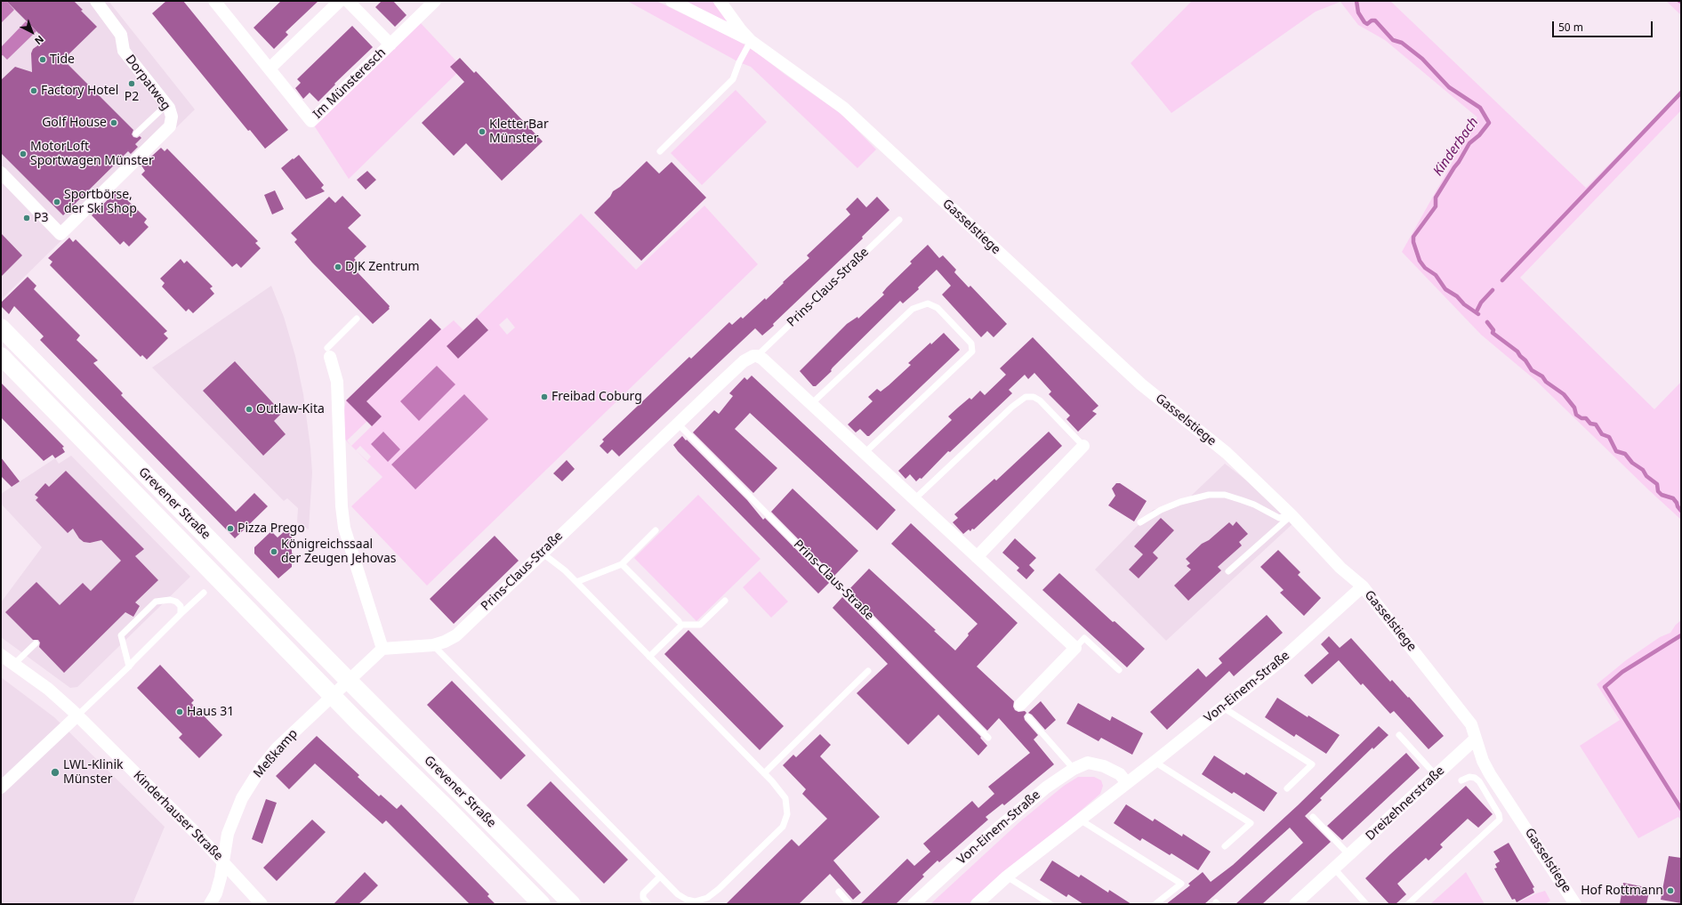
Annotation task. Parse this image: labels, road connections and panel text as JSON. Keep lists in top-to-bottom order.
{
  "streets": {
    "main road": ["Grevener Straße"],
    "street": [
      "Dorpatweg",
      "Im Münsteresch",
      "Gasselstiege",
      "Prins-Claus-Straße",
      "Von-Einem-Straße",
      "Meßkamp",
      "Dreizehnerstraße",
      "Kinderhauser Straße"
    ]
  },
  "crossings": [
    ["Gasselstiege", "Von-Einem-Straße"],
    ["Gasselstiege", "Dreizehnerstraße"],
    ["Grevener Straße", "Meßkamp"],
    ["Meßkamp", "Kinderhauser Straße"]
  ],
  "water": ["Kinderbach"],
  "places": [
    "Tide",
    "P2",
    "Factory Hotel",
    "Golf House",
    "KletterBar Münster",
    "MotorLoft Sportwagen Münster",
    "Sportbörse, der Ski Shop",
    "P3",
    "DJK Zentrum",
    "Freibad Coburg",
    "Outlaw-Kita",
    "Pizza Prego",
    "Königreichssaal der Zeugen Jehovas",
    "Haus 31",
    "LWL-Klinik Münster",
    "Hof Rottmann"
  ],
  "scale_bar": "50 m",
  "north": "bottom right"
}
